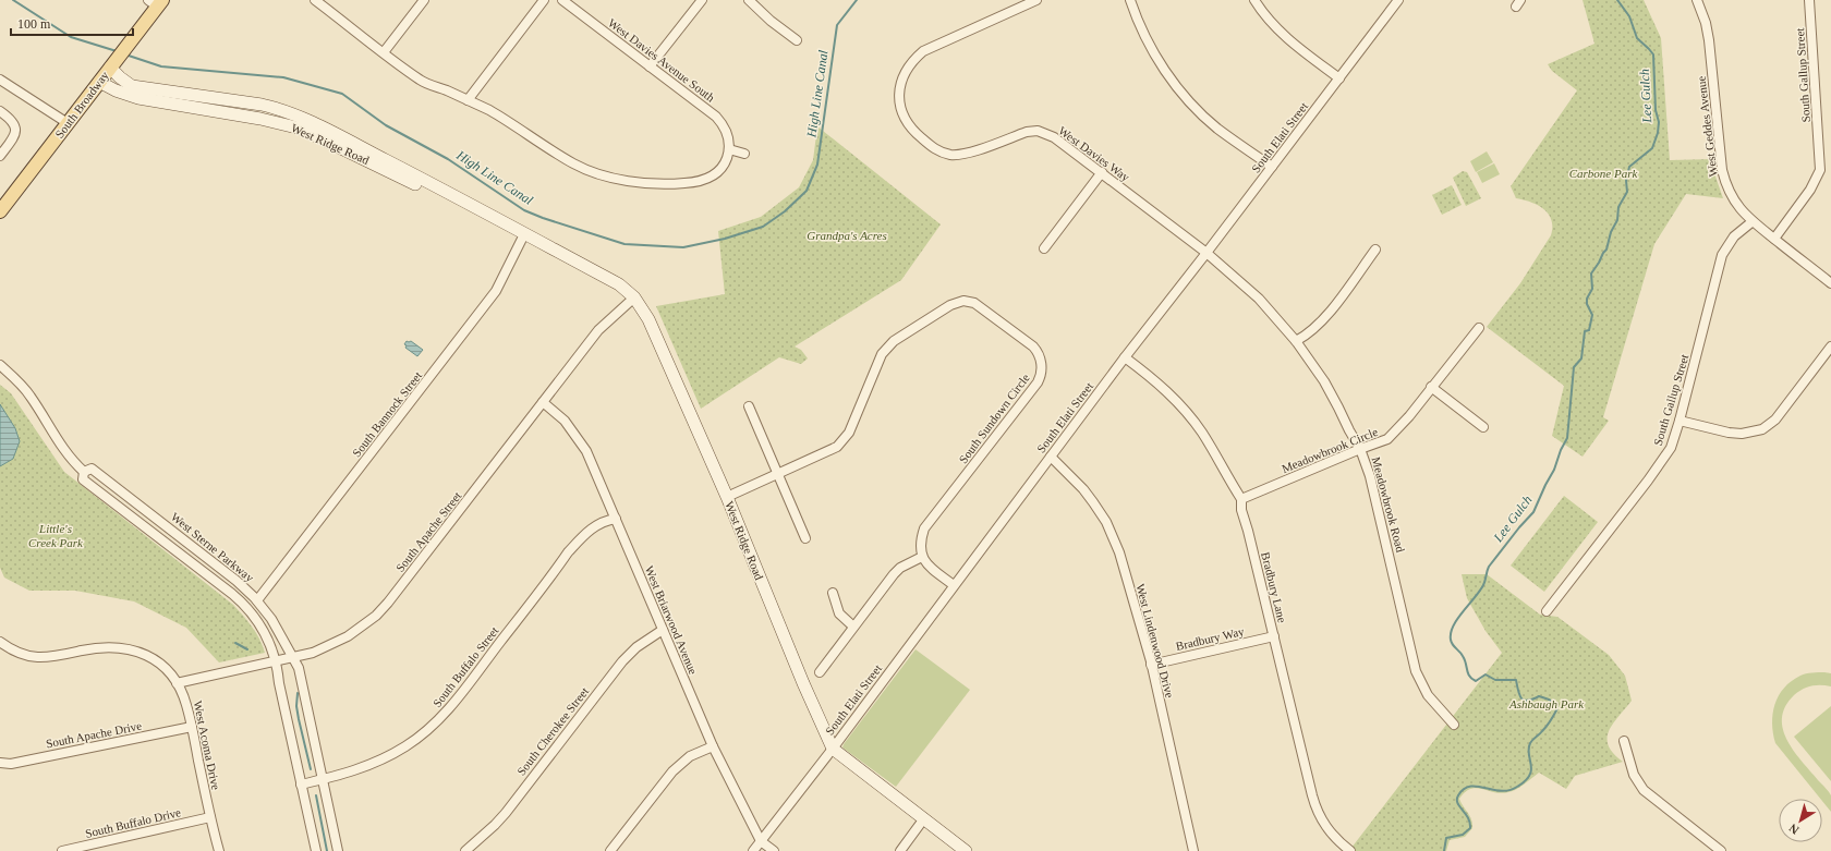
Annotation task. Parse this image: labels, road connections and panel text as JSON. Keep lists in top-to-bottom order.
{
  "streets": {
    "main road": ["South Broadway"],
    "street": [
      "West Davies Avenue South",
      "South Gallup Street",
      "West Geddes Avenue",
      "South Elati Street",
      "West Ridge Road",
      "West Davies Way",
      "South Bannock Street",
      "South Sundown Circle",
      "Meadowbrook Circle",
      "Meadowbrook Road",
      "South Apache Street",
      "West Sterne Parkway",
      "Bradbury Lane",
      "West Briarwood Avenue",
      "Bradbury Way",
      "West Lindenwood Drive",
      "South Buffalo Street",
      "South Cherokee Street",
      "South Apache Drive",
      "West Acoma Drive",
      "South Buffalo Drive"
    ]
  },
  "crossings": [
    ["South Gallup Street", "West Geddes Avenue"],
    ["South Broadway", "West Ridge Road"],
    ["South Elati Street", "West Ridge Road"],
    ["South Elati Street", "West Davies Way"],
    ["South Elati Street", "Meadowbrook Road"],
    ["South Elati Street", "Bradbury Lane"],
    ["South Elati Street", "West Briarwood Avenue"],
    ["South Elati Street", "West Lindenwood Drive"],
    ["West Ridge Road", "South Bannock Street"],
    ["West Ridge Road", "South Sundown Circle"],
    ["West Ridge Road", "South Apache Street"],
    ["West Davies Way", "Meadowbrook Road"],
    ["South Bannock Street", "West Sterne Parkway"],
    ["Meadowbrook Circle", "Meadowbrook Road"],
    ["Meadowbrook Circle", "Bradbury Lane"],
    ["South Apache Street", "West Sterne Parkway"],
    ["South Apache Street", "West Briarwood Avenue"],
    ["South Apache Street", "West Acoma Drive"],
    ["West Sterne Parkway", "South Buffalo Street"],
    ["Bradbury Lane", "Bradbury Way"],
    ["West Briarwood Avenue", "South Buffalo Street"],
    ["West Briarwood Avenue", "South Cherokee Street"],
    ["Bradbury Way", "West Lindenwood Drive"],
    ["South Apache Drive", "West Acoma Drive"],
    ["West Acoma Drive", "South Buffalo Drive"]
  ],
  "water": ["High Line Canal", "Lee Gulch"],
  "parks": [
    "Carbone Park",
    "Grandpa's Acres",
    "Little's Creek Park",
    "Ashbaugh Park"
  ],
  "scale_bar": "100 m",
  "north": "bottom left"
}
